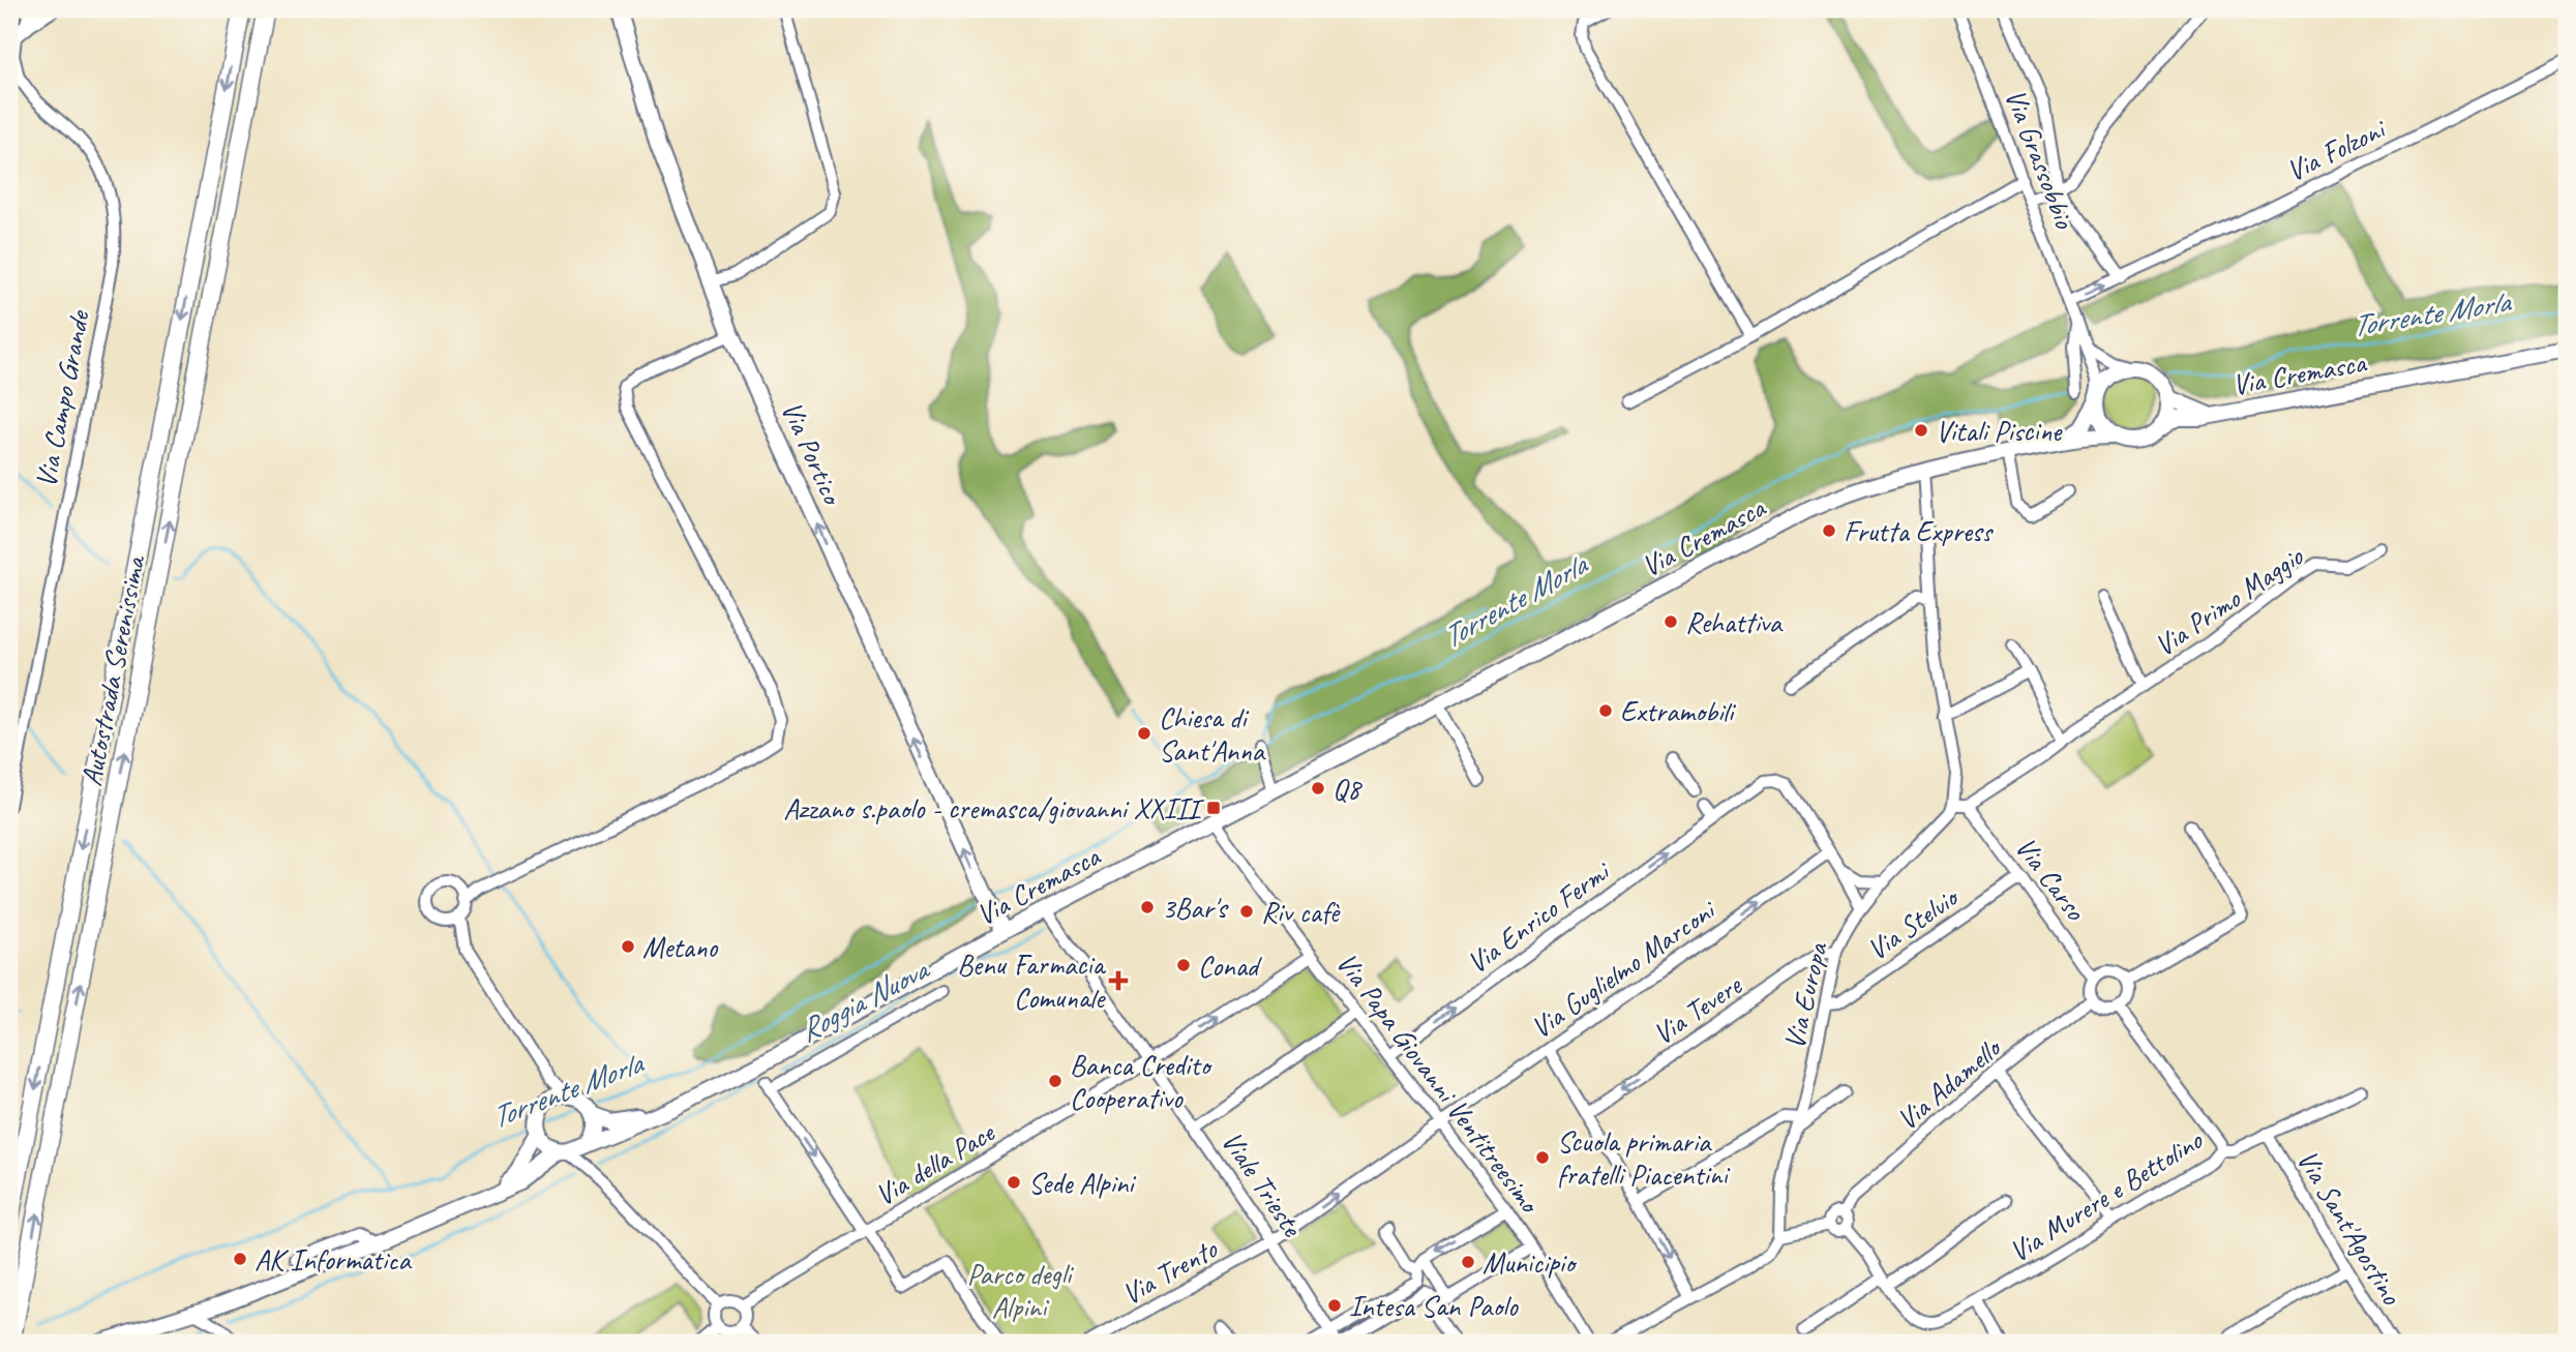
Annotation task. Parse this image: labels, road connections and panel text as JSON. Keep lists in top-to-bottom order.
{
  "streets": {
    "highway": ["Autostrada Serenissima"],
    "main road": ["Via Cremasca", "Via Portico"],
    "street": [
      "Via Folzoni",
      "Via Grassobbio",
      "Via Campo Grande",
      "Via Primo Maggio",
      "Via Carso",
      "Via Enrico Fermi",
      "Via Stelvio",
      "Via Guglielmo Marconi",
      "Via Europa",
      "Via Tevere",
      "Via Papa Giovanni Ventitreesimo",
      "Via Adamello",
      "Via della Pace",
      "Viale Trieste",
      "Via Murere e Bettolino",
      "Via Sant'Agostino",
      "Via Trento"
    ]
  },
  "crossings": [
    ["Via Folzoni", "Via Grassobbio"],
    ["Via Grassobbio", "Via Cremasca"],
    ["Via Cremasca", "Via Portico"],
    ["Via Cremasca", "Via Papa Giovanni Ventitreesimo"],
    ["Via Cremasca", "Viale Trieste"],
    ["Via Primo Maggio", "Via Carso"],
    ["Via Carso", "Via Stelvio"],
    ["Via Carso", "Via Adamello"],
    ["Via Enrico Fermi", "Via Guglielmo Marconi"],
    ["Via Enrico Fermi", "Via Europa"],
    ["Via Enrico Fermi", "Via Papa Giovanni Ventitreesimo"],
    ["Via Stelvio", "Via Europa"],
    ["Via Guglielmo Marconi", "Via Papa Giovanni Ventitreesimo"],
    ["Via Guglielmo Marconi", "Viale Trieste"],
    ["Via Guglielmo Marconi", "Via Trento"],
    ["Via Europa", "Via Tevere"],
    ["Via Papa Giovanni Ventitreesimo", "Via della Pace"],
    ["Via Adamello", "Via Murere e Bettolino"],
    ["Via della Pace", "Viale Trieste"],
    ["Viale Trieste", "Via Trento"],
    ["Via Murere e Bettolino", "Via Sant'Agostino"]
  ],
  "one_way": [
    "Via Portico",
    "Via Enrico Fermi",
    "Via Guglielmo Marconi",
    "Via Tevere"
  ],
  "water": ["Torrente Morla", "Roggia Nuova"],
  "parks": ["Parco degli Alpini"],
  "places": {
    "other": [
      "Vitali Piscine",
      "Frutta Express",
      "Rehattiva",
      "Extramobili",
      "Chiesa di Sant'Anna",
      "Q8",
      "3Bar's",
      "Riv cafè",
      "Metano",
      "Conad",
      "Banca Credito Cooperativo",
      "Scuola primaria fratelli Piacentini",
      "Sede Alpini",
      "AK Informatica",
      "Municipio",
      "Intesa San Paolo"
    ],
    "transit": ["Azzano s.paolo - cremasca/giovanni XXIII"],
    "health": ["Benu Farmacia Comunale"]
  }
}
